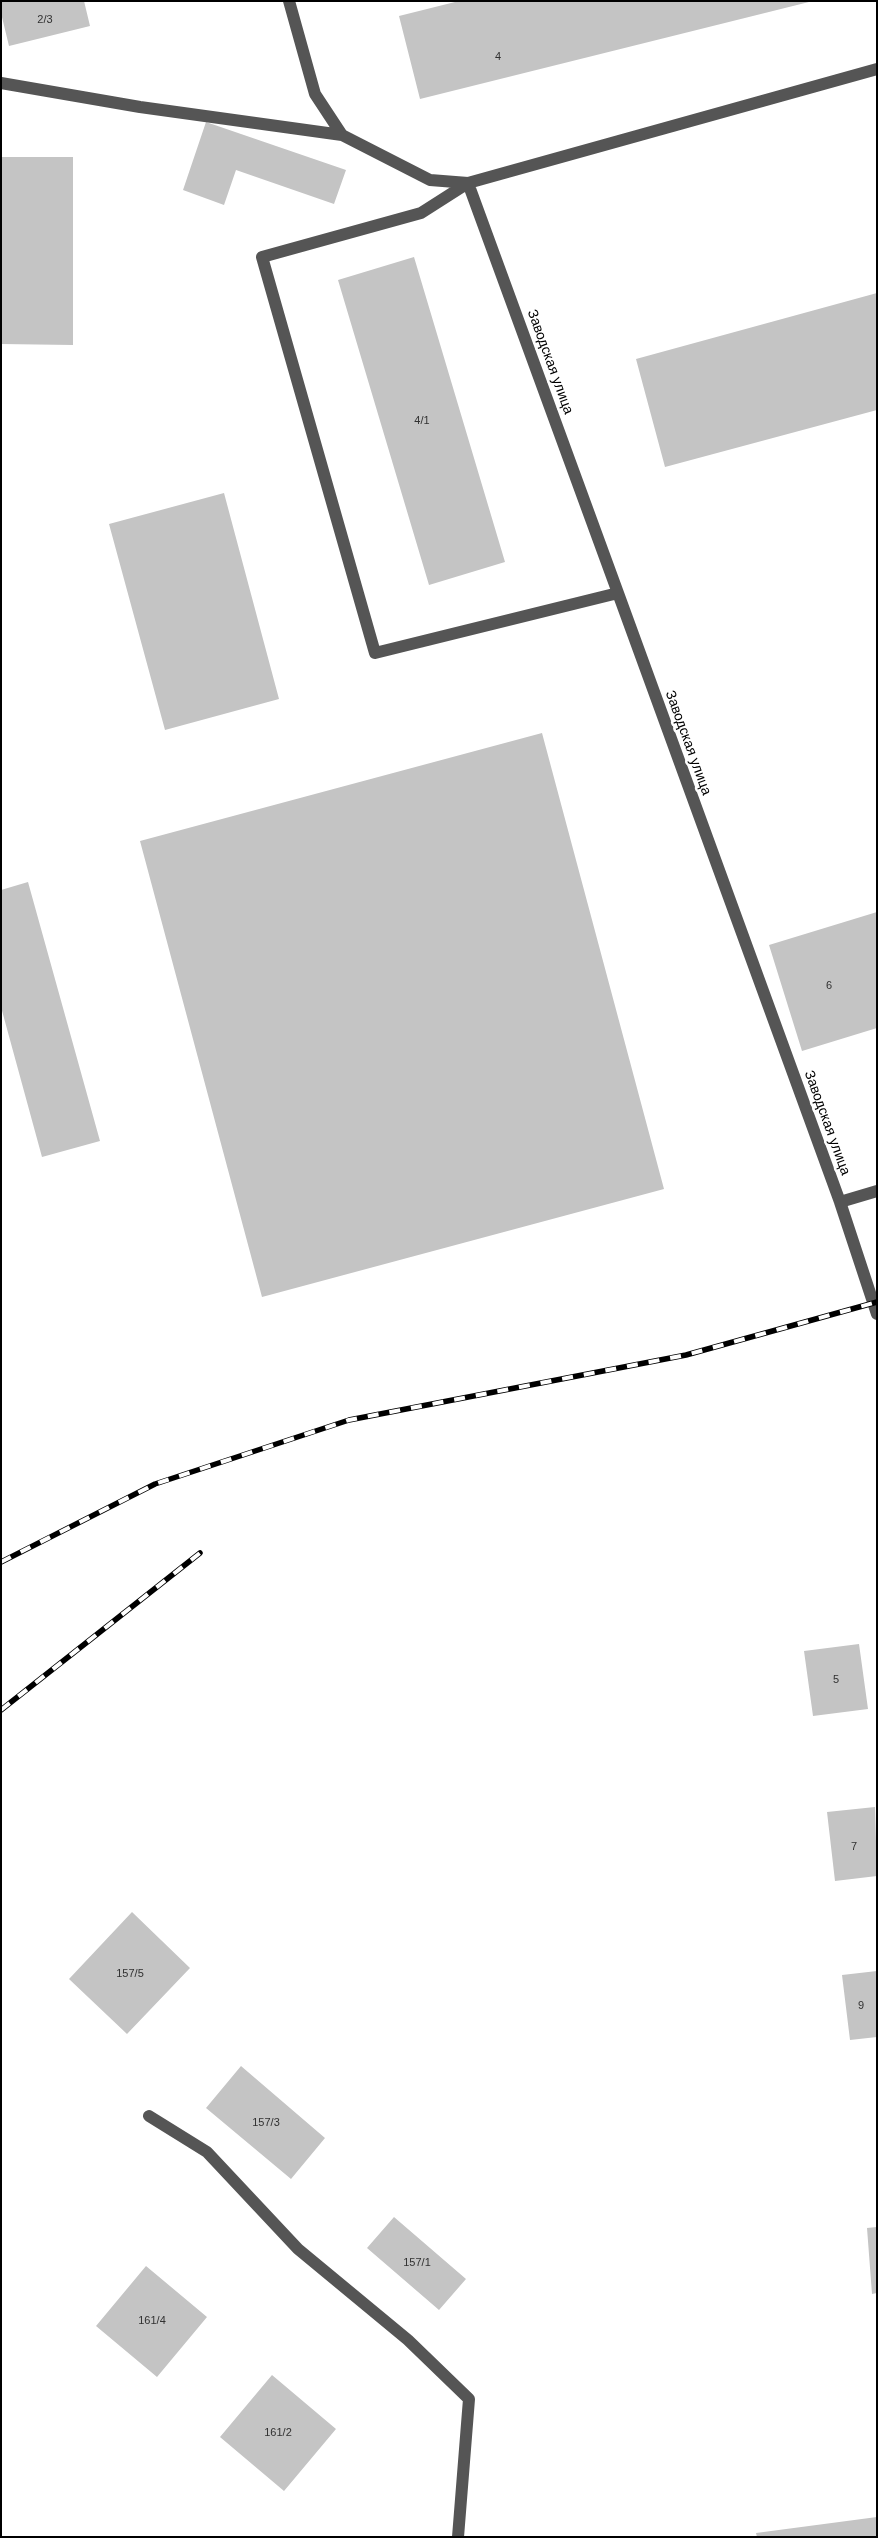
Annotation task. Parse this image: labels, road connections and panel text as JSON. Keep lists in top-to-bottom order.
{
  "streets": {
    "street": ["Заводская улица"]
  },
  "house_numbers": [
    "2/3",
    "4",
    "4/1",
    "6",
    "5",
    "7",
    "157/5",
    "9",
    "157/3",
    "157/1",
    "161/4",
    "161/2"
  ]
}
